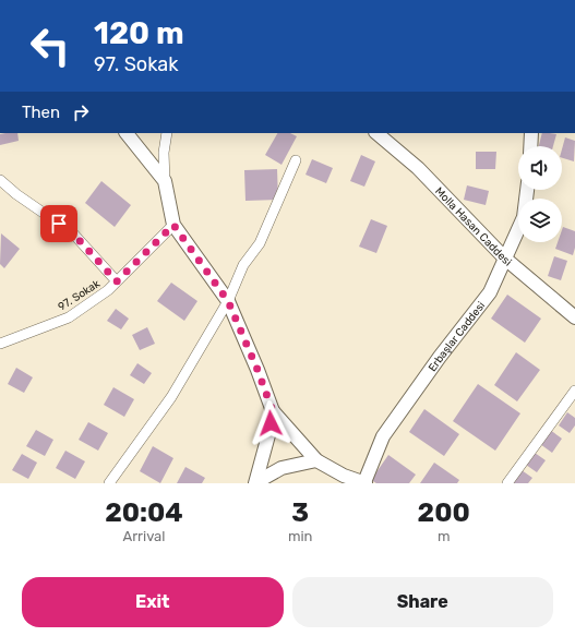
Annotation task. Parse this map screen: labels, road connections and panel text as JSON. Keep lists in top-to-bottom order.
{
  "streets": {
    "street": ["Molla Hasan Caddesi", "97. Sokak", "Erbaşlar Caddesi"]
  },
  "crossings": [
    ["Molla Hasan Caddesi", "Erbaşlar Caddesi"]
  ],
  "page": {
    "turn": ["120 m", "97. Sokak"],
    "then": "Then",
    "eta": [
      "20:04",
      "Arrival",
      "3",
      "min",
      "200",
      "m"
    ],
    "buttons": ["Exit", "Share"]
  }
}
